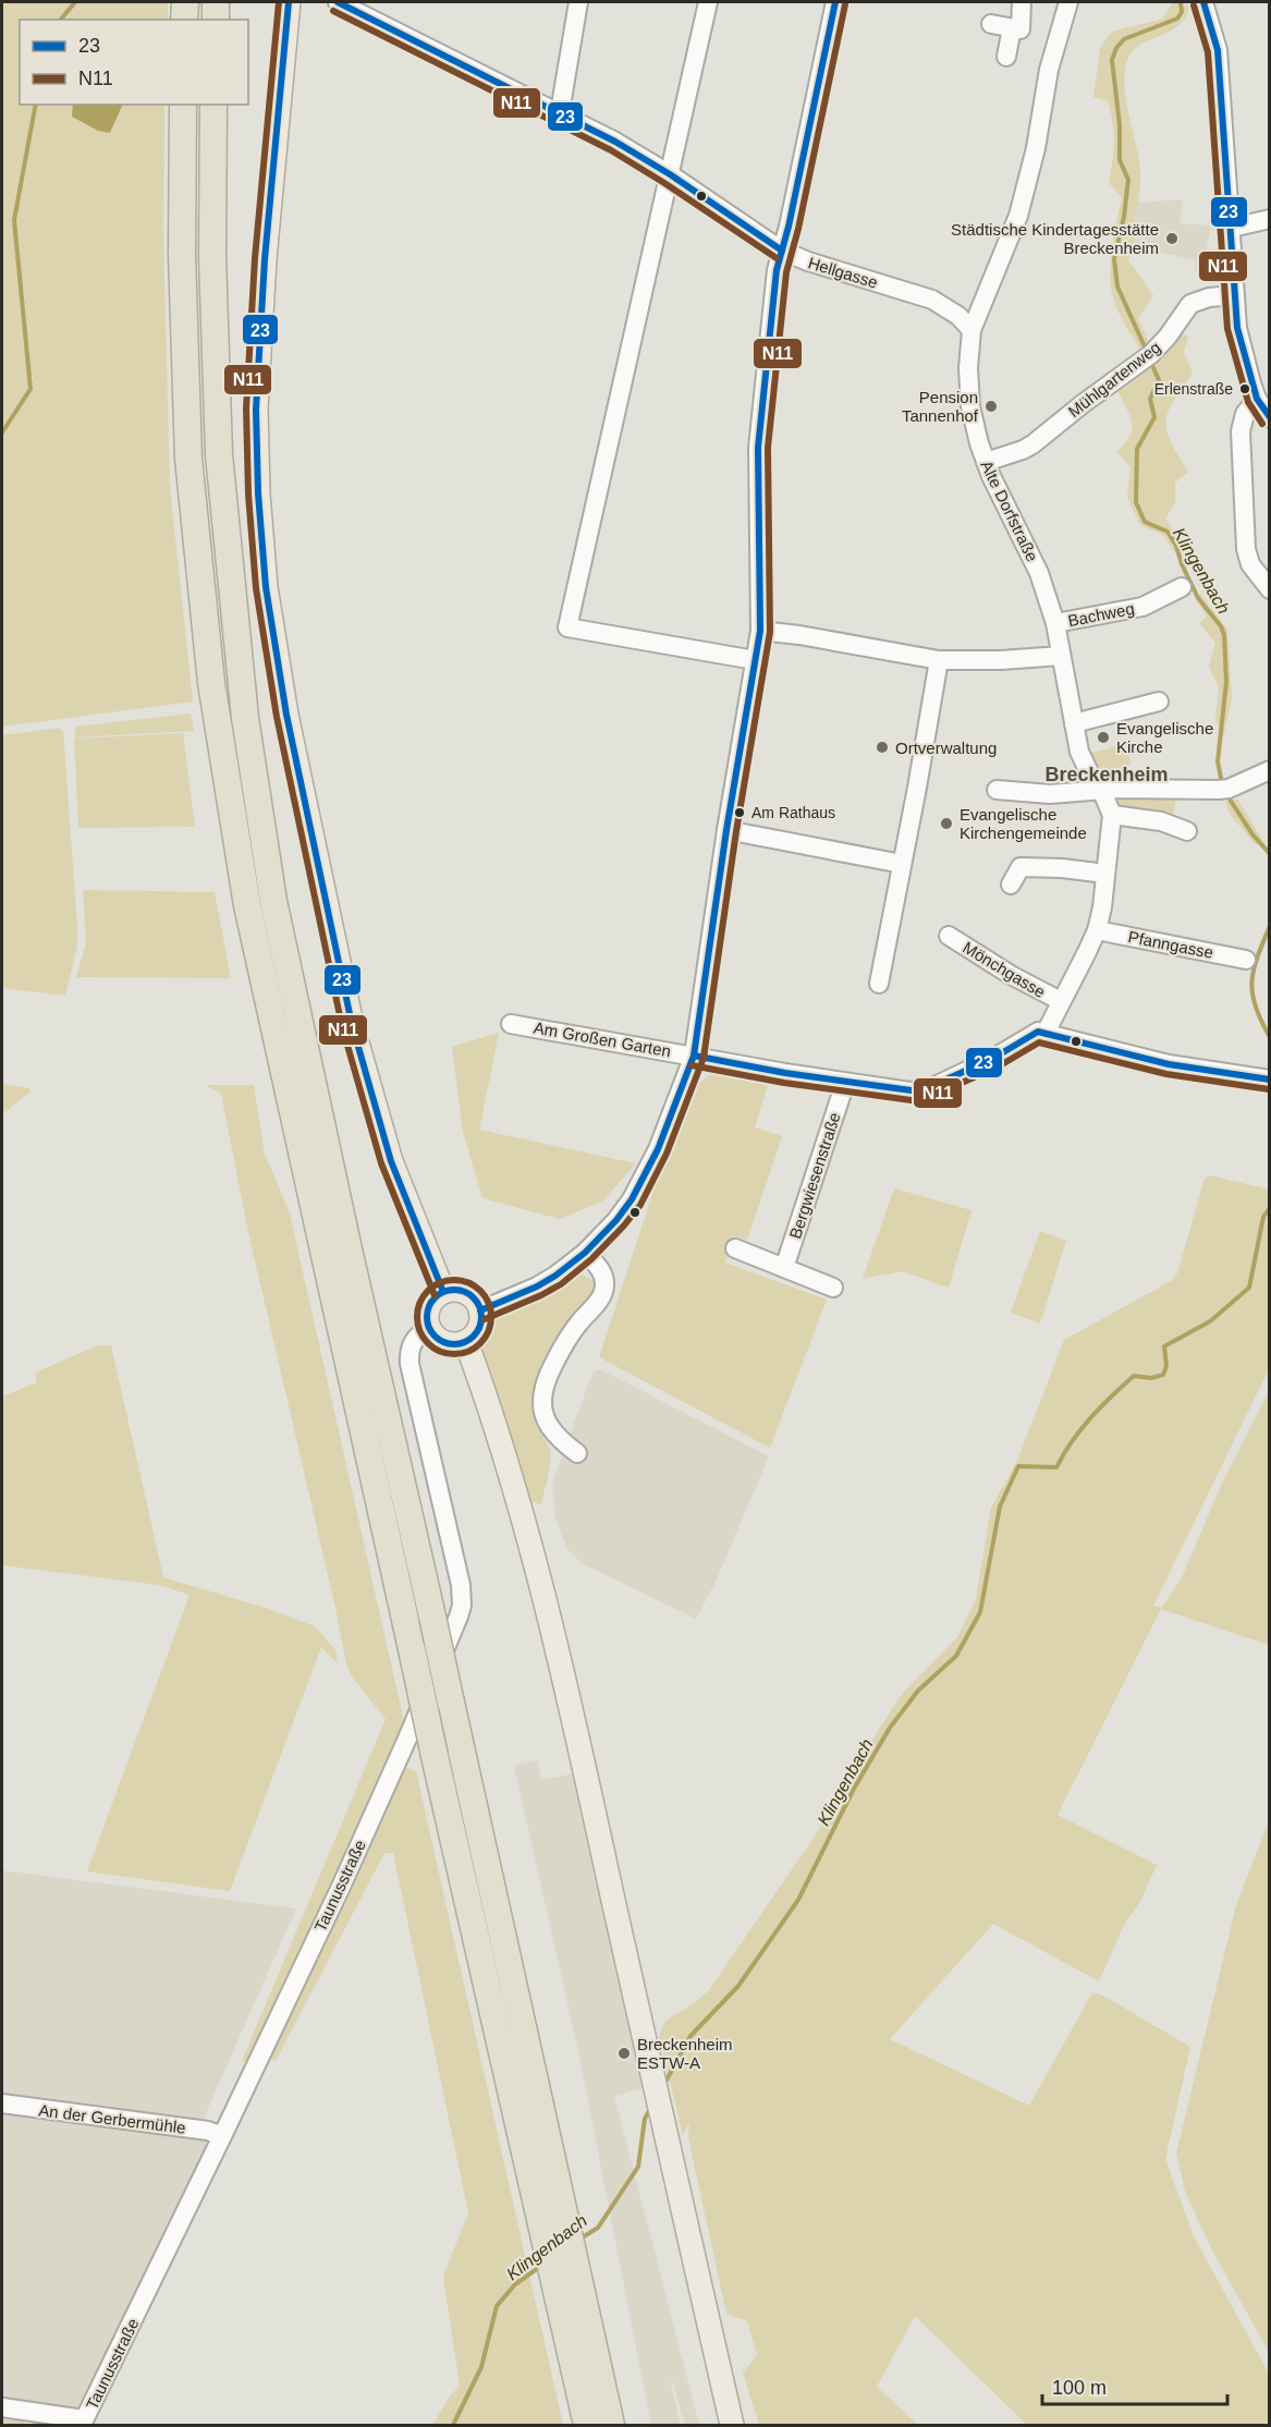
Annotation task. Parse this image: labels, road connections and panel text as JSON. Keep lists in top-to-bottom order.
{
  "streets": {
    "street": [
      "Hellgasse",
      "Mühlgartenweg",
      "Alte Dorfstraße",
      "Bachweg",
      "Pfanngasse",
      "Mönchgasse",
      "Am Großen Garten",
      "Bergwiesenstraße",
      "Taunusstraße",
      "An der Gerbermühle"
    ]
  },
  "crossings": [
    ["Hellgasse", "Alte Dorfstraße"],
    ["Mühlgartenweg", "Alte Dorfstraße"],
    ["Alte Dorfstraße", "Bachweg"],
    ["Alte Dorfstraße", "Pfanngasse"],
    ["Alte Dorfstraße", "Mönchgasse"],
    ["Taunusstraße", "An der Gerbermühle"]
  ],
  "districts": ["Breckenheim"],
  "water": ["Klingenbach"],
  "places": [
    "Städtische Kindertagesstätte Breckenheim",
    "Erlenstraße",
    "Pension Tannenhof",
    "Evangelische Kirche",
    "Ortverwaltung",
    "Am Rathaus",
    "Evangelische Kirchengemeinde",
    "Breckenheim ESTW-A"
  ],
  "lines": ["transit line 23", "transit line N11"],
  "legend": ["23", "N11"],
  "scale_bar": "100 m"
}
